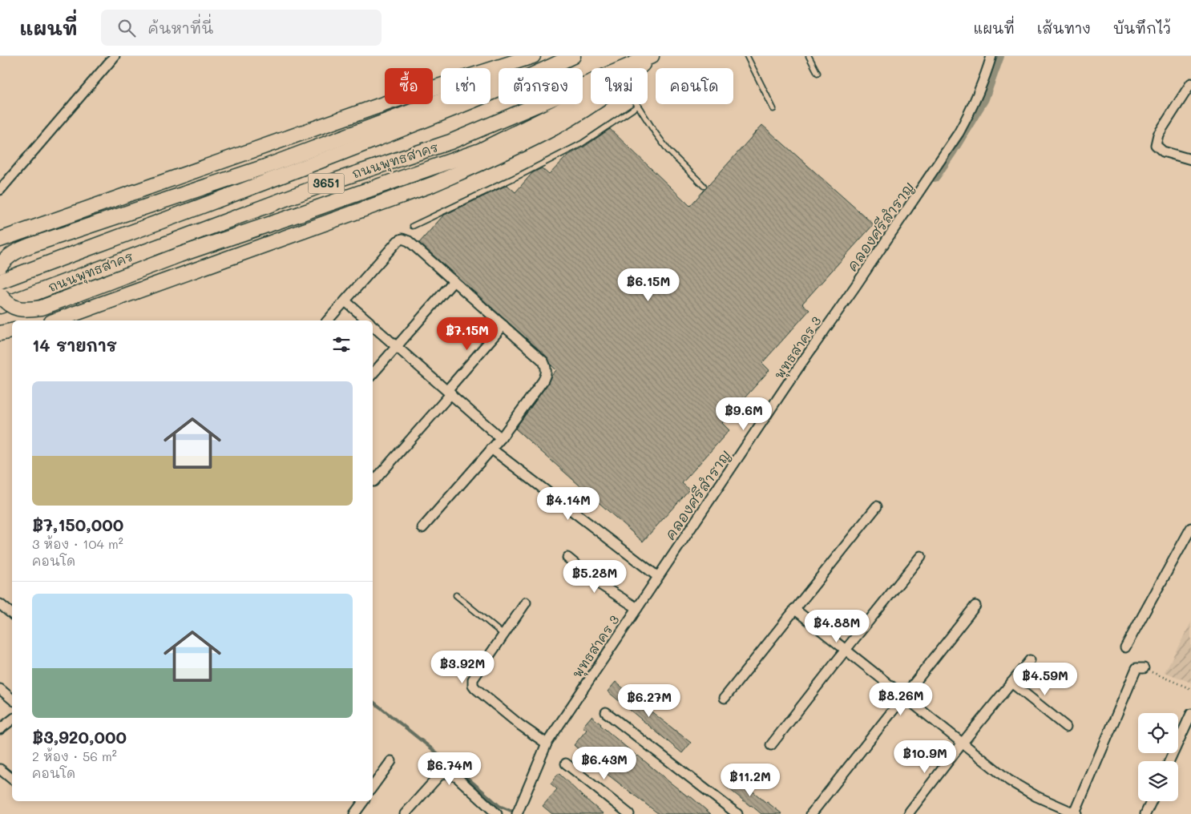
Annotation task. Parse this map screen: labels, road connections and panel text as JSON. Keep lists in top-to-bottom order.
{
  "streets": {
    "main road": ["ถนนพุทธสาคร", "3651"],
    "street": ["พุทธสาคร 3"]
  },
  "water": ["คลองศรีสำราญ"],
  "page": {
    "header": "แผนที่",
    "search": "ค้นหาที่นี่",
    "nav": ["แผนที่", "เส้นทาง", "บันทึกไว้"],
    "chip": [
      "ซื้อ",
      "เช่า",
      "ตัวกรอง",
      "ใหม่",
      "คอนโด"
    ],
    "price": [
      "฿6.15M",
      "฿7.15M",
      "฿9.6M",
      "฿4.14M",
      "฿5.28M",
      "฿4.88M",
      "฿3.92M",
      "฿4.59M",
      "฿8.26M",
      "฿6.27M",
      "฿10.9M",
      "฿6.43M",
      "฿6.74M",
      "฿11.2M"
    ],
    "heading": "14 รายการ",
    "list": [
      {
        "name": "฿7,150,000",
        "note": "3 ห้อง · 104 m² · คอนโด"
      },
      {
        "name": "฿3,920,000",
        "note": "2 ห้อง · 56 m² · คอนโด"
      }
    ]
  }
}
